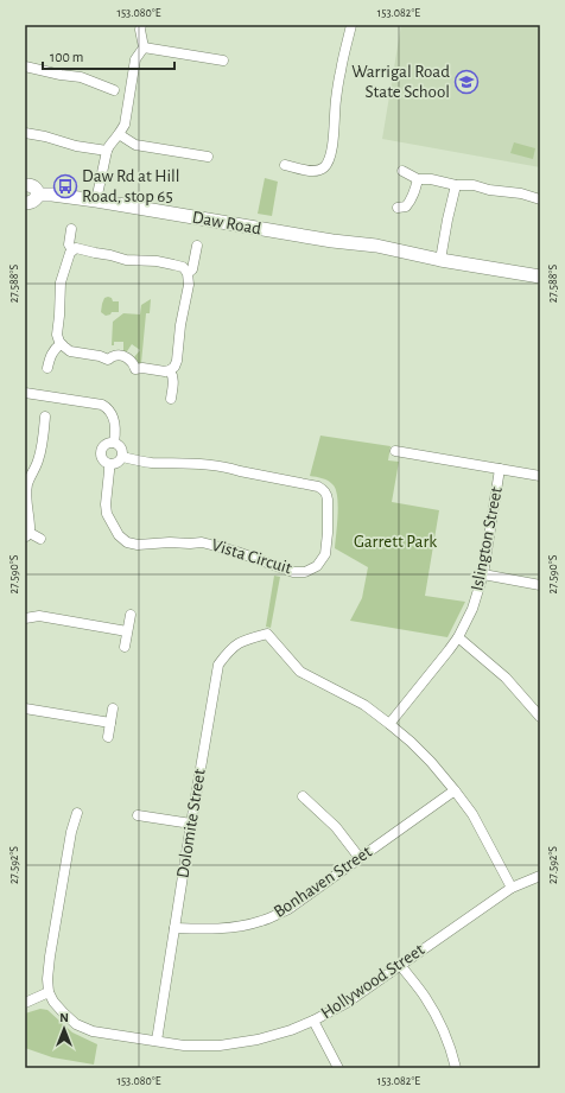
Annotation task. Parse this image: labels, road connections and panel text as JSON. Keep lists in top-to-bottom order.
{
  "streets": {
    "street": [
      "Daw Road",
      "Islington Street",
      "Vista Circuit",
      "Dolomite Street",
      "Bonhaven Street",
      "Hollywood Street"
    ]
  },
  "crossings": [
    ["Islington Street", "Dolomite Street"],
    ["Dolomite Street", "Bonhaven Street"],
    ["Dolomite Street", "Hollywood Street"]
  ],
  "parks": ["Garrett Park"],
  "places": {
    "school or university": ["Warrigal Road State School"],
    "bus stop": ["Daw Rd at Hill Road, stop 65"]
  },
  "scale_bar": "100 m",
  "north": "top",
  "coordinates": [
    "153.080°E",
    "153.082°E",
    "27.588°S",
    "27.590°S",
    "27.592°S"
  ]
}
